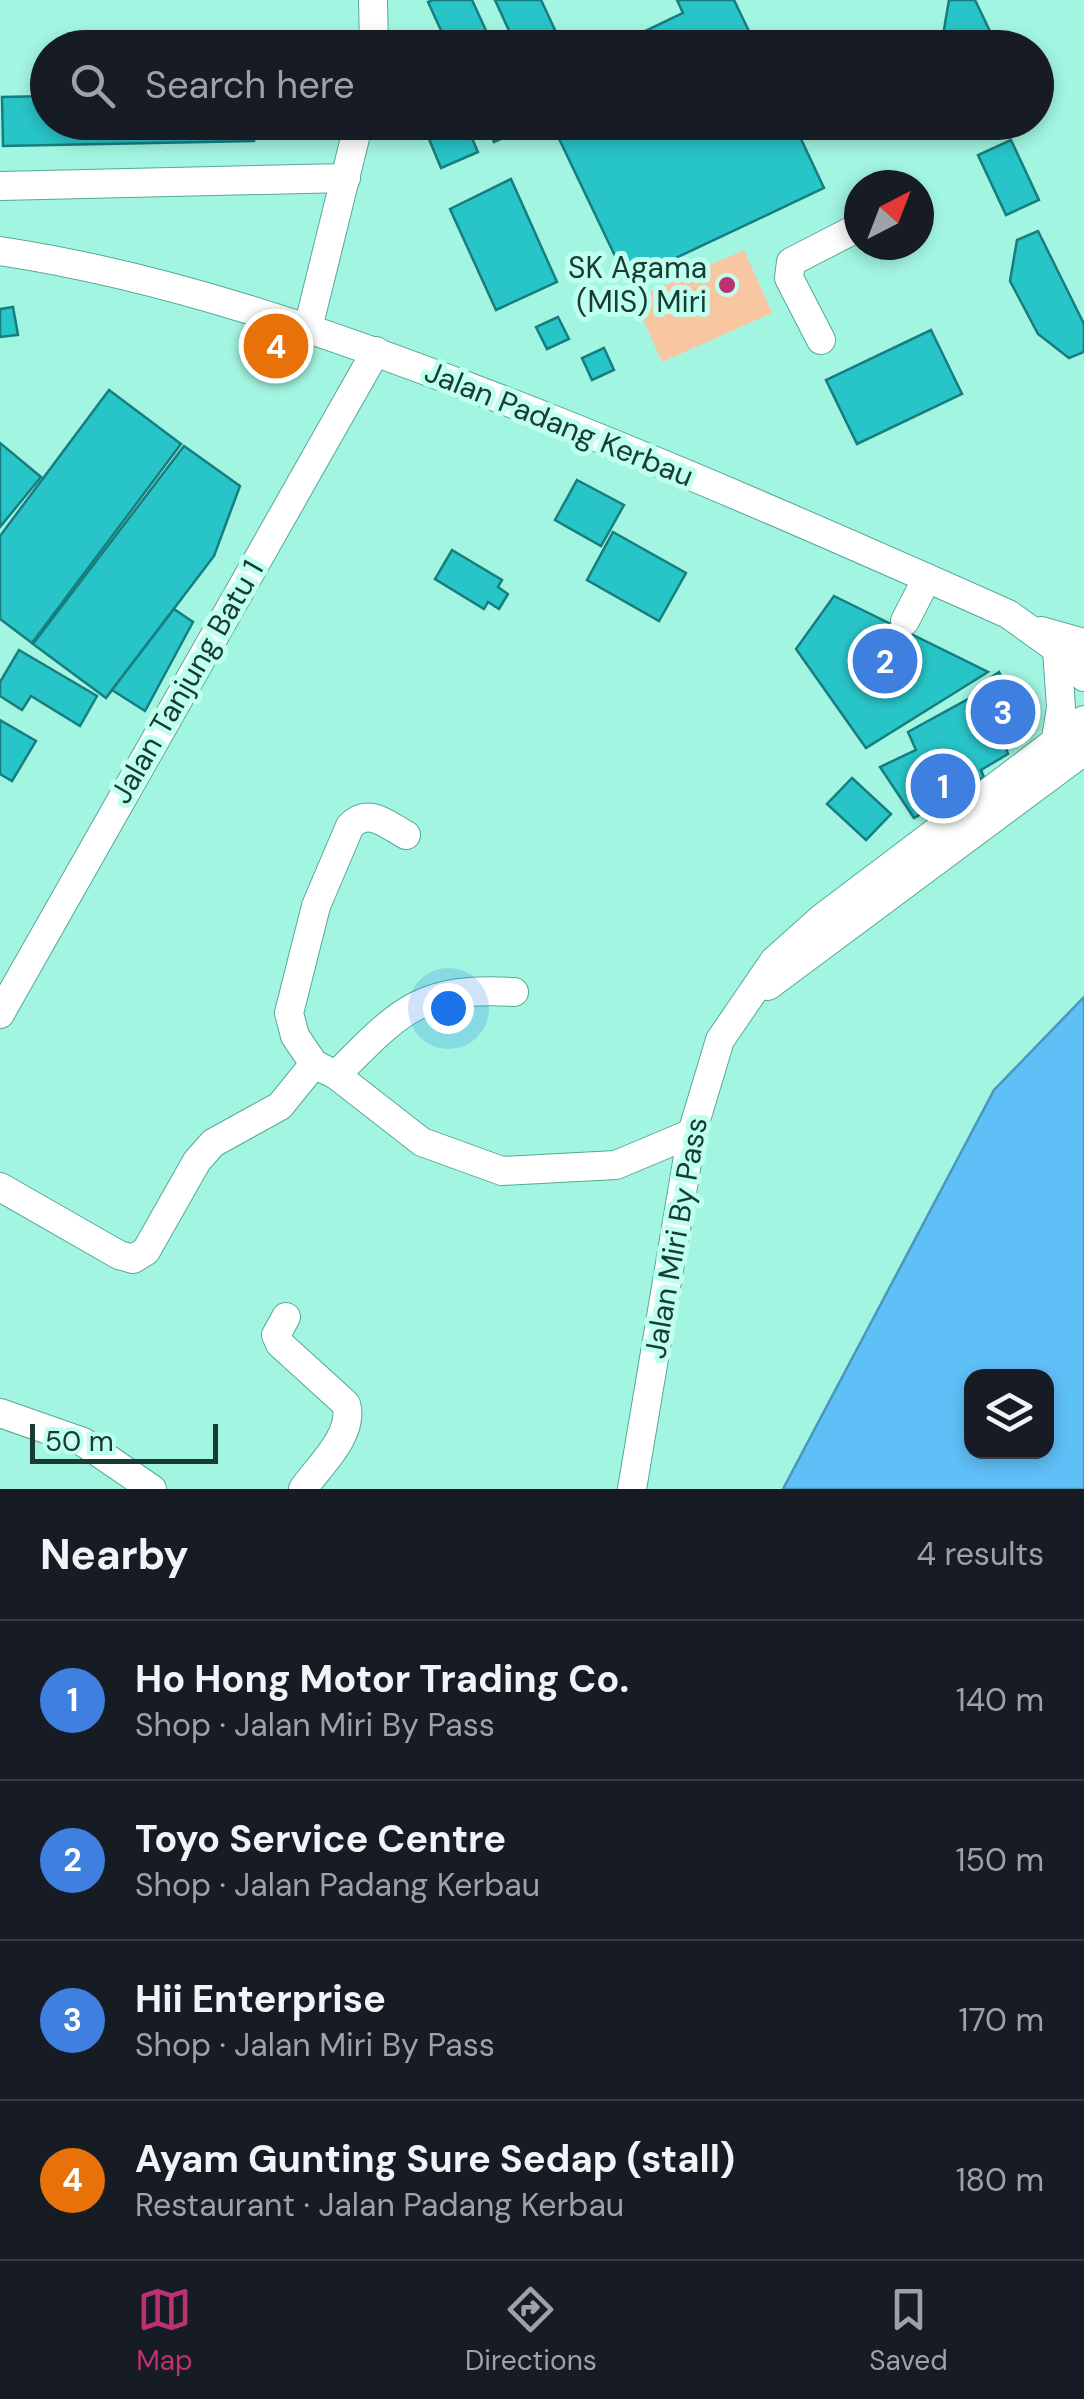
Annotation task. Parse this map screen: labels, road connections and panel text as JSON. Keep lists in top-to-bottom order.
{
  "streets": {
    "street": ["Jalan Padang Kerbau", "Jalan Tanjung Batu 1", "Jalan Miri By Pass"]
  },
  "crossings": [
    ["Jalan Padang Kerbau", "Jalan Tanjung Batu 1"]
  ],
  "places": ["SK Agama (MIS) Miri"],
  "scale_bar": "50 m",
  "north": "top right",
  "page": {
    "search": "Search here",
    "pins": [
      "4",
      "2",
      "3",
      "1"
    ],
    "scale": "50 m",
    "heading": ["Nearby", "4 results"],
    "list": [
      {
        "mark": "1",
        "name": "Ho Hong Motor Trading Co.",
        "note": "Shop · Jalan Miri By Pass",
        "value": "140 m"
      },
      {
        "mark": "2",
        "name": "Toyo Service Centre",
        "note": "Shop · Jalan Padang Kerbau",
        "value": "150 m"
      },
      {
        "mark": "3",
        "name": "Hii Enterprise",
        "note": "Shop · Jalan Miri By Pass",
        "value": "170 m"
      },
      {
        "mark": "4",
        "name": "Ayam Gunting Sure Sedap (stall)",
        "note": "Restaurant · Jalan Padang Kerbau",
        "value": "180 m"
      }
    ],
    "nav": ["Map", "Directions", "Saved"]
  }
}
